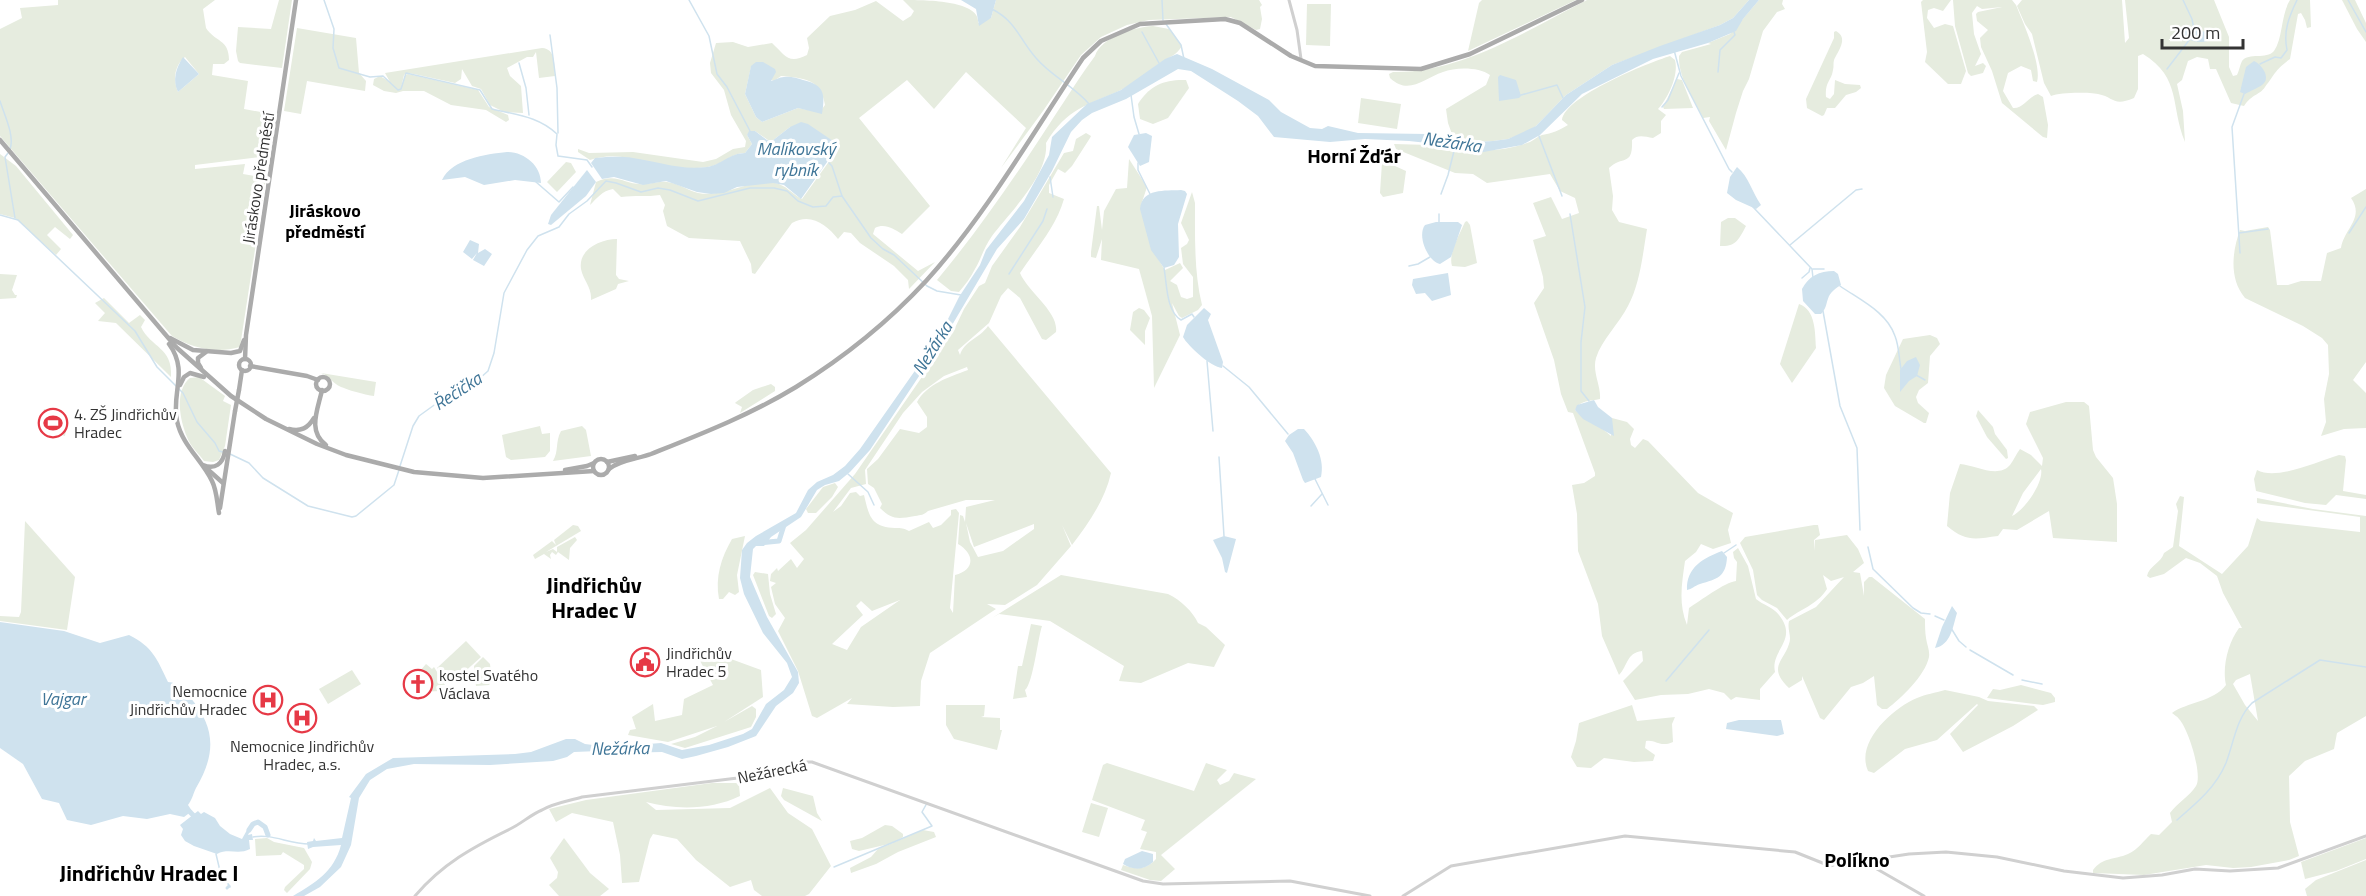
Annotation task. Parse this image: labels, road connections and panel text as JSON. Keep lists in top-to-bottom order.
{
  "streets": {
    "main road": ["Jiráskovo předměstí"],
    "street": ["Nežárecká"]
  },
  "districts": [
    "Horní Žďár",
    "Jiráskovo předměstí",
    "Jindřichův Hradec V",
    "Políkno",
    "Jindřichův Hradec I"
  ],
  "water": [
    "Nežárka",
    "Malíkovský rybník",
    "Řečička",
    "Vajgar"
  ],
  "places": {
    "sports": ["4. ZŠ Jindřichův Hradec"],
    "public building": ["Jindřichův Hradec 5"],
    "church": ["kostel Svatého Václava"],
    "hospital": ["Nemocnice Jindřichův Hradec", "Nemocnice Jindřichův Hradec, a.s."]
  },
  "scale_bar": "200 m"
}
